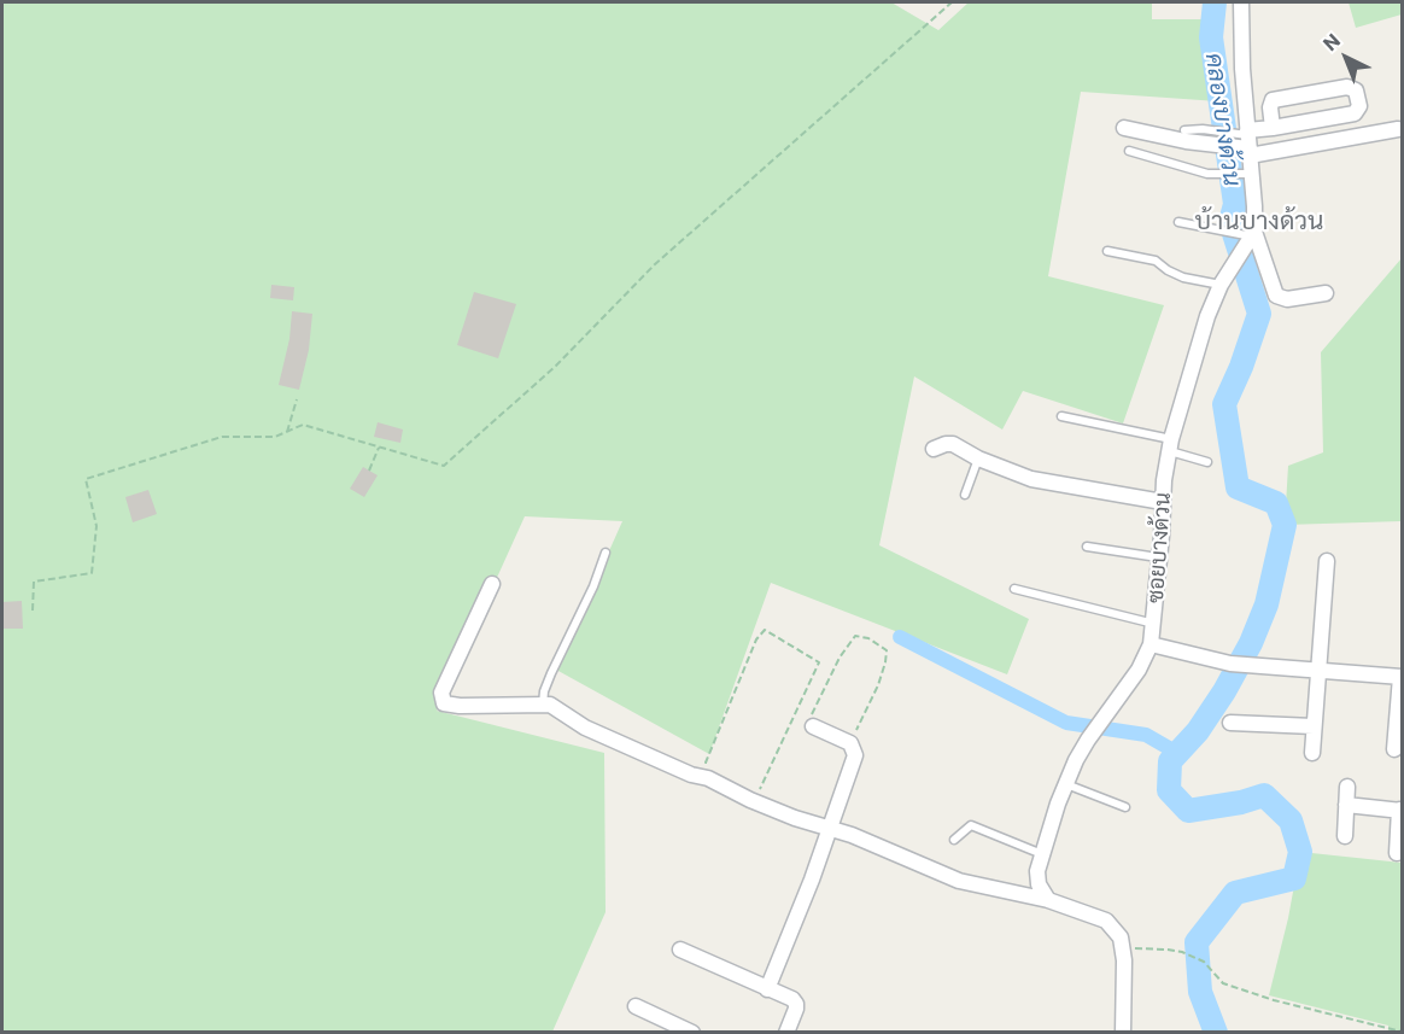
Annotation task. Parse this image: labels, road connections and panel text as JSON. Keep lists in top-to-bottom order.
{
  "streets": {
    "street": ["ซอยบางด้วน"]
  },
  "districts": ["บ้านบางด้วน"],
  "water": ["คลองบางด้วน"],
  "north": "top left"
}
